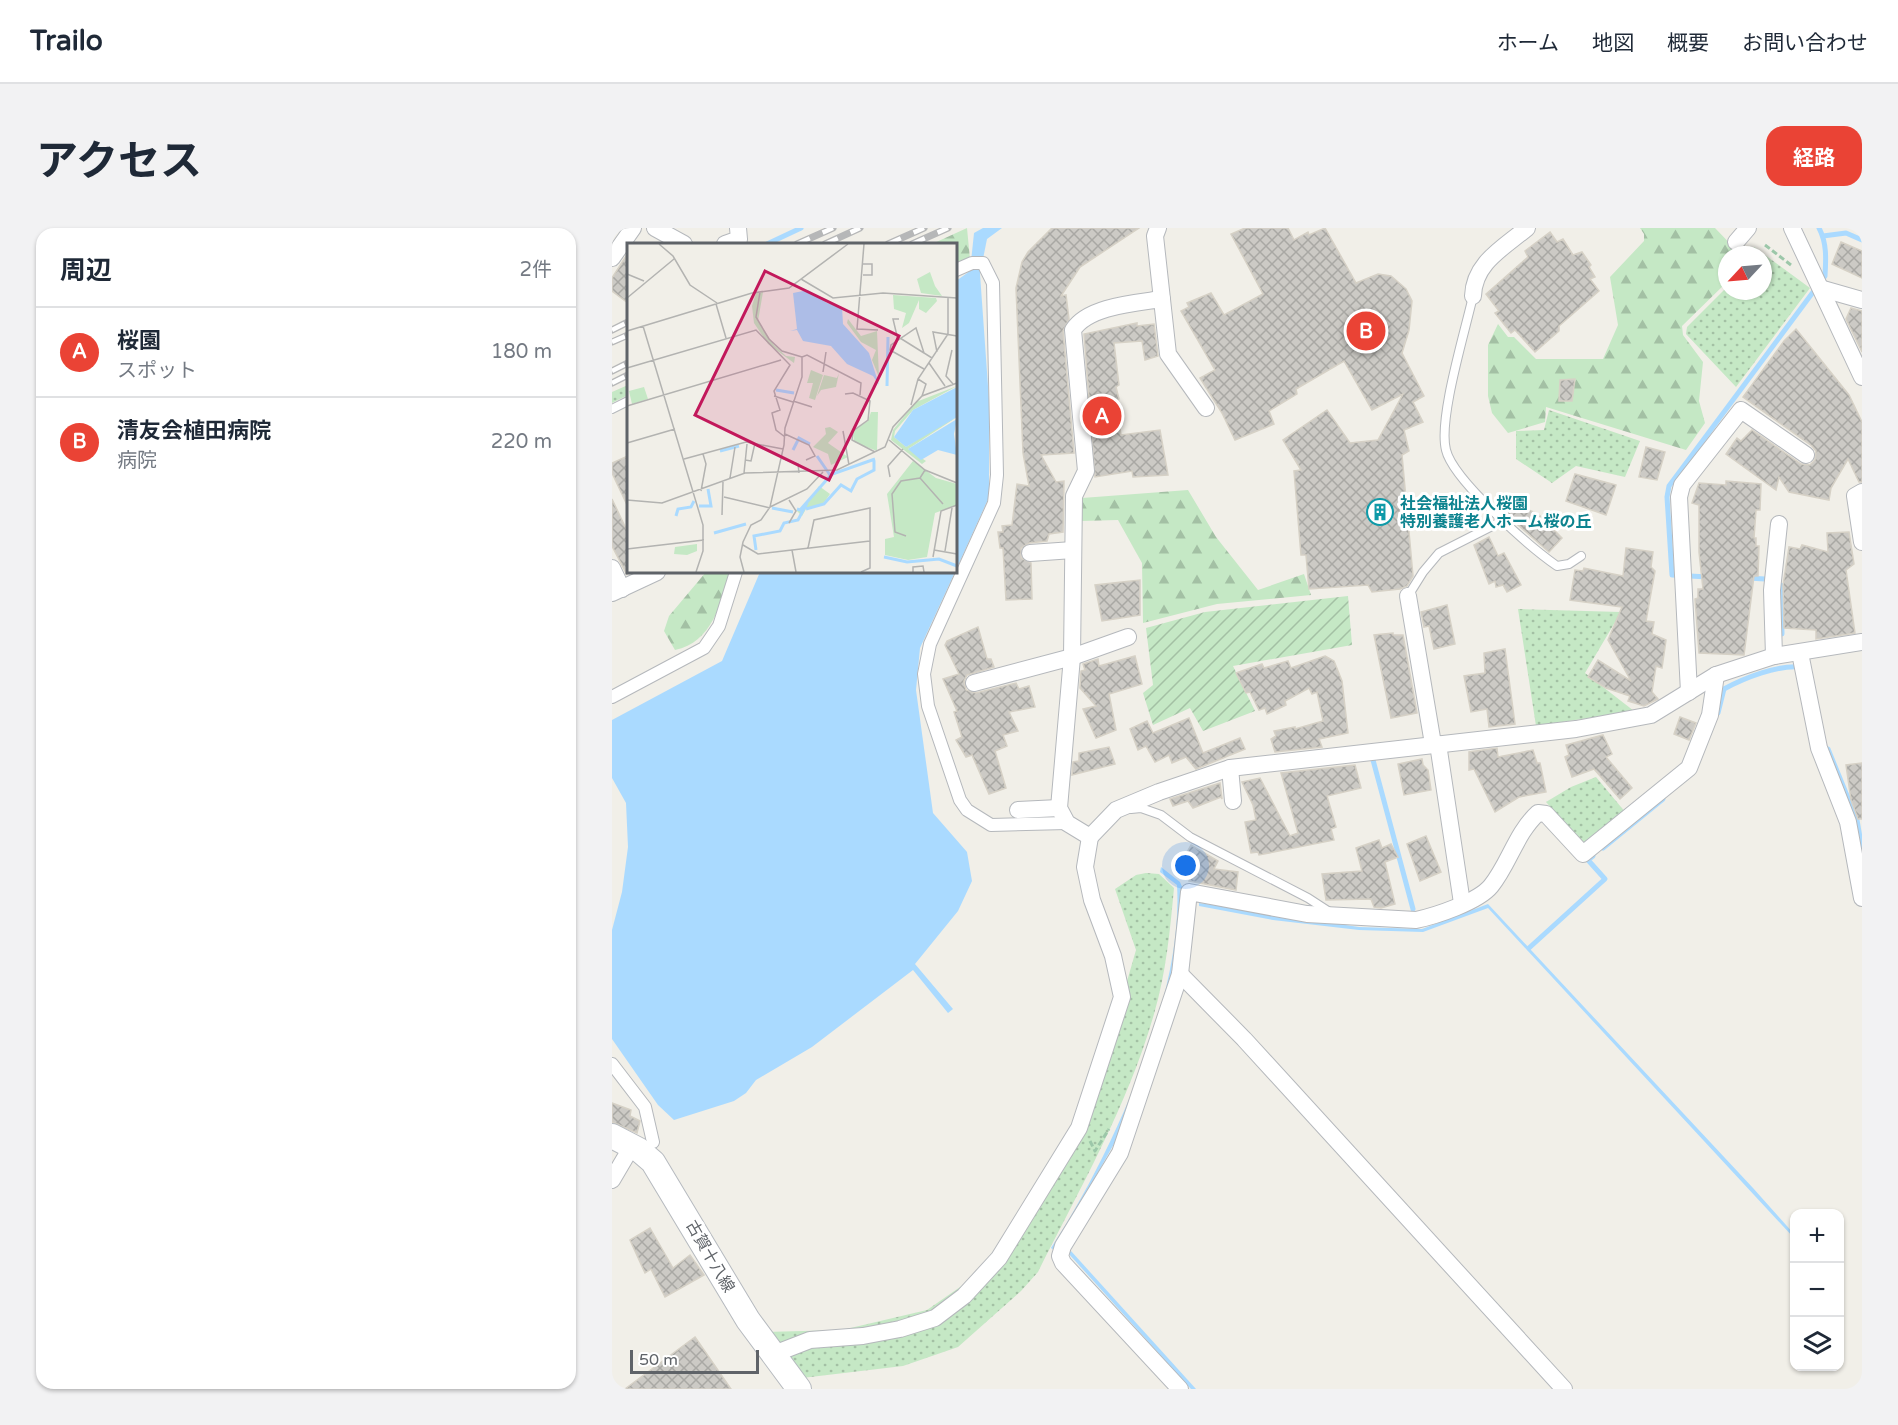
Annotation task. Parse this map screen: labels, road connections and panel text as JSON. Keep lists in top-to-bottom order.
{
  "streets": {
    "main road": ["古賀十八線"]
  },
  "places": {
    "building": ["社会福祉法人桜園 特別養護老人ホーム桜の丘"]
  },
  "scale_bar": "50 m",
  "north": "bottom left",
  "page": {
    "header": "Trailo",
    "nav": [
      "ホーム",
      "地図",
      "概要",
      "お問い合わせ"
    ],
    "title": "アクセス",
    "buttons": "経路",
    "heading": ["周辺", "2件"],
    "list": [
      {
        "mark": "A",
        "name": "桜園",
        "note": "スポット",
        "value": "180 m"
      },
      {
        "mark": "B",
        "name": "清友会植田病院",
        "note": "病院",
        "value": "220 m"
      }
    ],
    "pins": ["B", "A"],
    "map_buttons": ["+", "−"],
    "scale": "50 m"
  }
}
